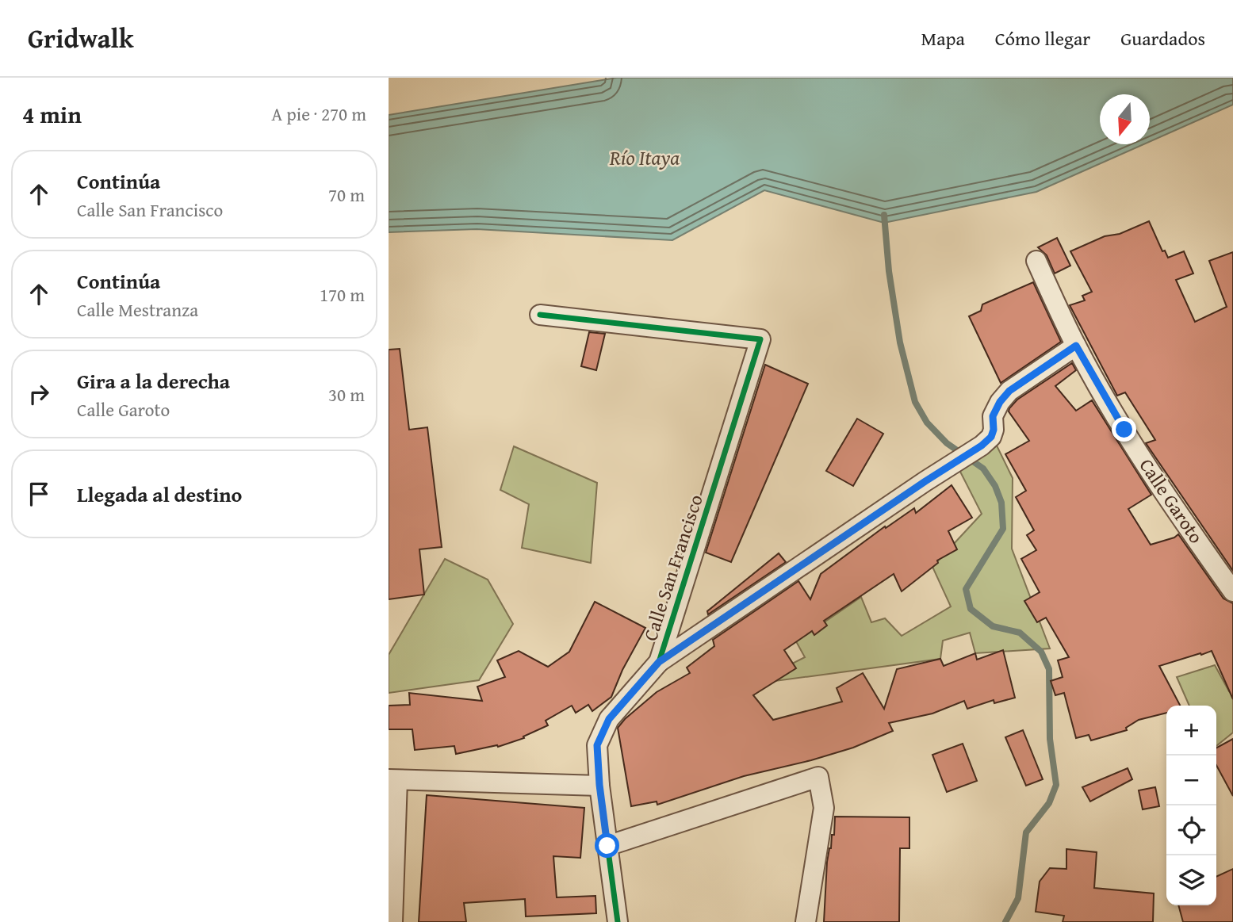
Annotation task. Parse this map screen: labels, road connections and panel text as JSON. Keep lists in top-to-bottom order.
{
  "streets": {
    "street": ["Calle Garoto", "Calle San Francisco"]
  },
  "water": ["Río Itaya"],
  "north": "bottom",
  "page": {
    "header": "Gridwalk",
    "nav": ["Mapa", "Cómo llegar", "Guardados"],
    "heading": ["4 min", "A pie · 270 m"],
    "list": [
      ["Continúa", "Calle San Francisco", "70 m"],
      ["Continúa", "Calle Mestranza", "170 m"],
      ["Gira a la derecha", "Calle Garoto", "30 m"],
      "Llegada al destino"
    ],
    "map_buttons": ["+", "−"]
  }
}
